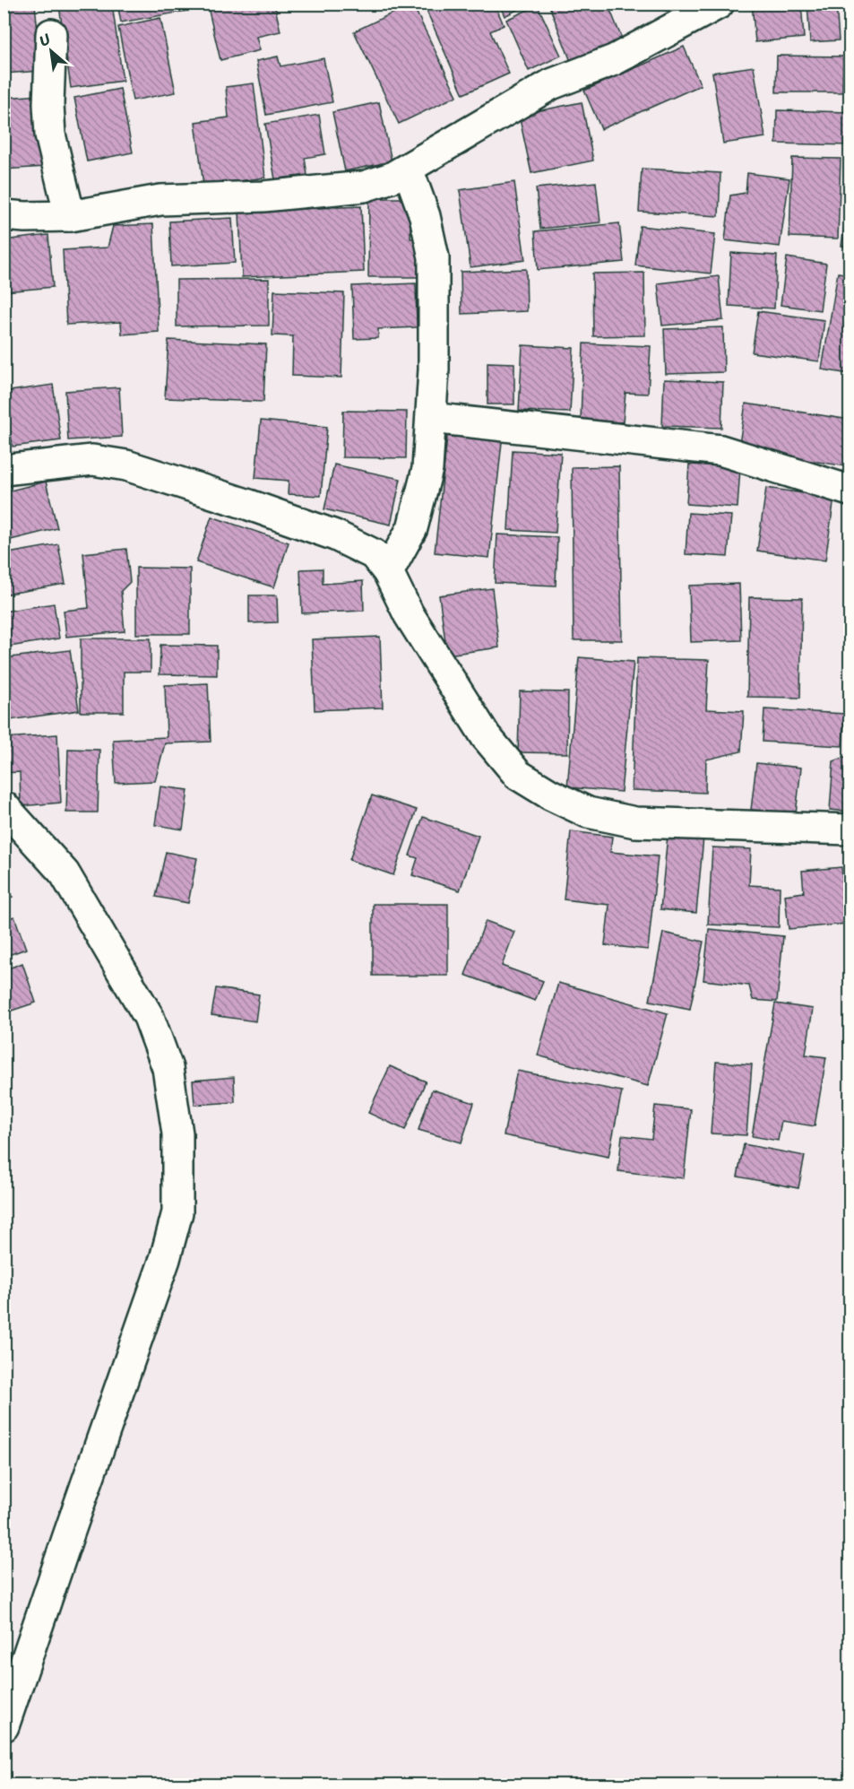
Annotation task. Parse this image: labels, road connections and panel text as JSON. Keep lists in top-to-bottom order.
{
  "north": "top left"
}
